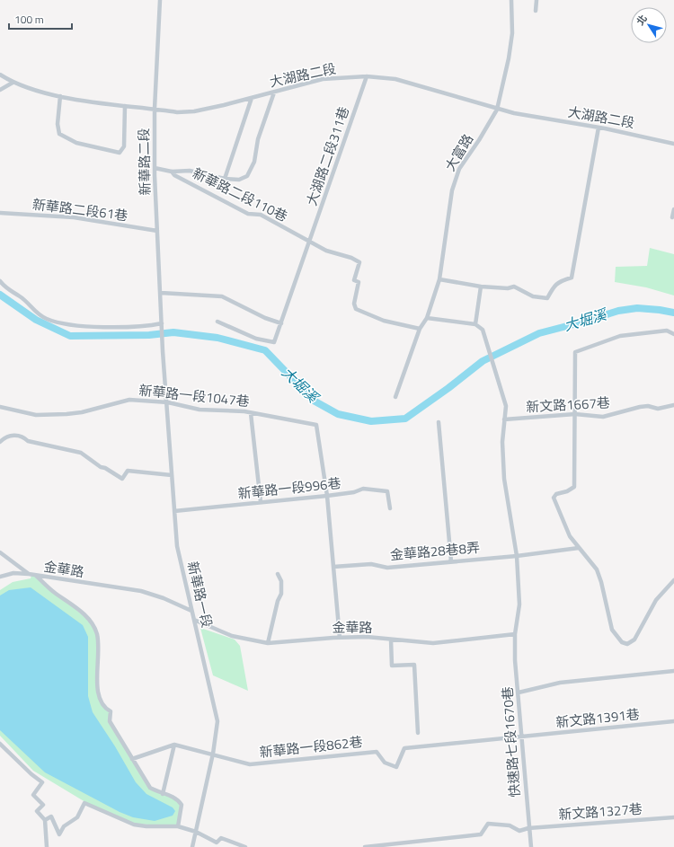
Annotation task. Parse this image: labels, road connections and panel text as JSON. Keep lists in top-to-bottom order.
{
  "streets": {
    "street": [
      "大湖路二段",
      "大富路",
      "大湖路二段311巷",
      "新華路二段",
      "新華路二段110巷",
      "新華路二段61巷",
      "新華路一段1047巷",
      "新文路1667巷",
      "新華路一段996巷",
      "金華路28巷8弄",
      "金華路",
      "新華路一段",
      "新文路1391巷",
      "快速路七段1670巷",
      "新華路一段862巷",
      "新文路1327巷"
    ]
  },
  "crossings": [
    ["大湖路二段", "大富路"],
    ["大湖路二段", "大湖路二段311巷"],
    ["大湖路二段", "新華路二段"],
    ["大富路", "新華路二段110巷"],
    ["大湖路二段311巷", "新華路二段110巷"],
    ["新華路二段", "新華路二段61巷"],
    ["新華路二段", "新華路一段"],
    ["新華路一段1047巷", "新華路一段996巷"],
    ["新華路一段1047巷", "新華路一段"],
    ["新文路1667巷", "快速路七段1670巷"],
    ["新華路一段996巷", "新華路一段"],
    ["金華路28巷8弄", "快速路七段1670巷"],
    ["金華路", "新華路一段"],
    ["金華路", "快速路七段1670巷"],
    ["新華路一段", "新華路一段862巷"],
    ["新文路1391巷", "快速路七段1670巷"],
    ["新文路1391巷", "新華路一段862巷"],
    ["快速路七段1670巷", "新華路一段862巷"],
    ["快速路七段1670巷", "新文路1327巷"]
  ],
  "water": ["大堀溪"],
  "scale_bar": "100 m",
  "north": "top left"
}
